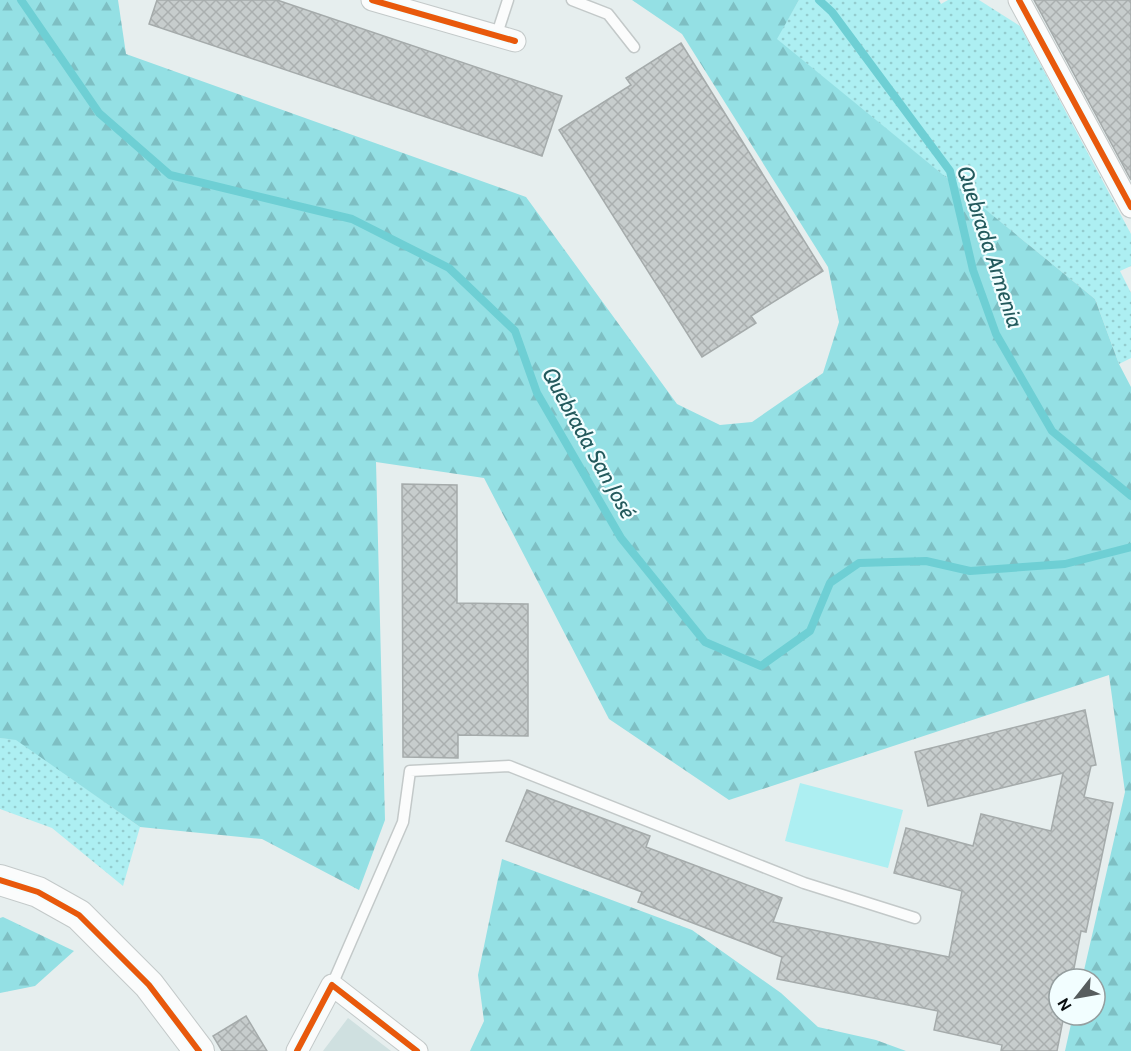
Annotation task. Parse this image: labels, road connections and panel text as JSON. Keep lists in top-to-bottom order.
{
  "water": ["Quebrada Armenia", "Quebrada San José"],
  "north": "bottom left"
}
